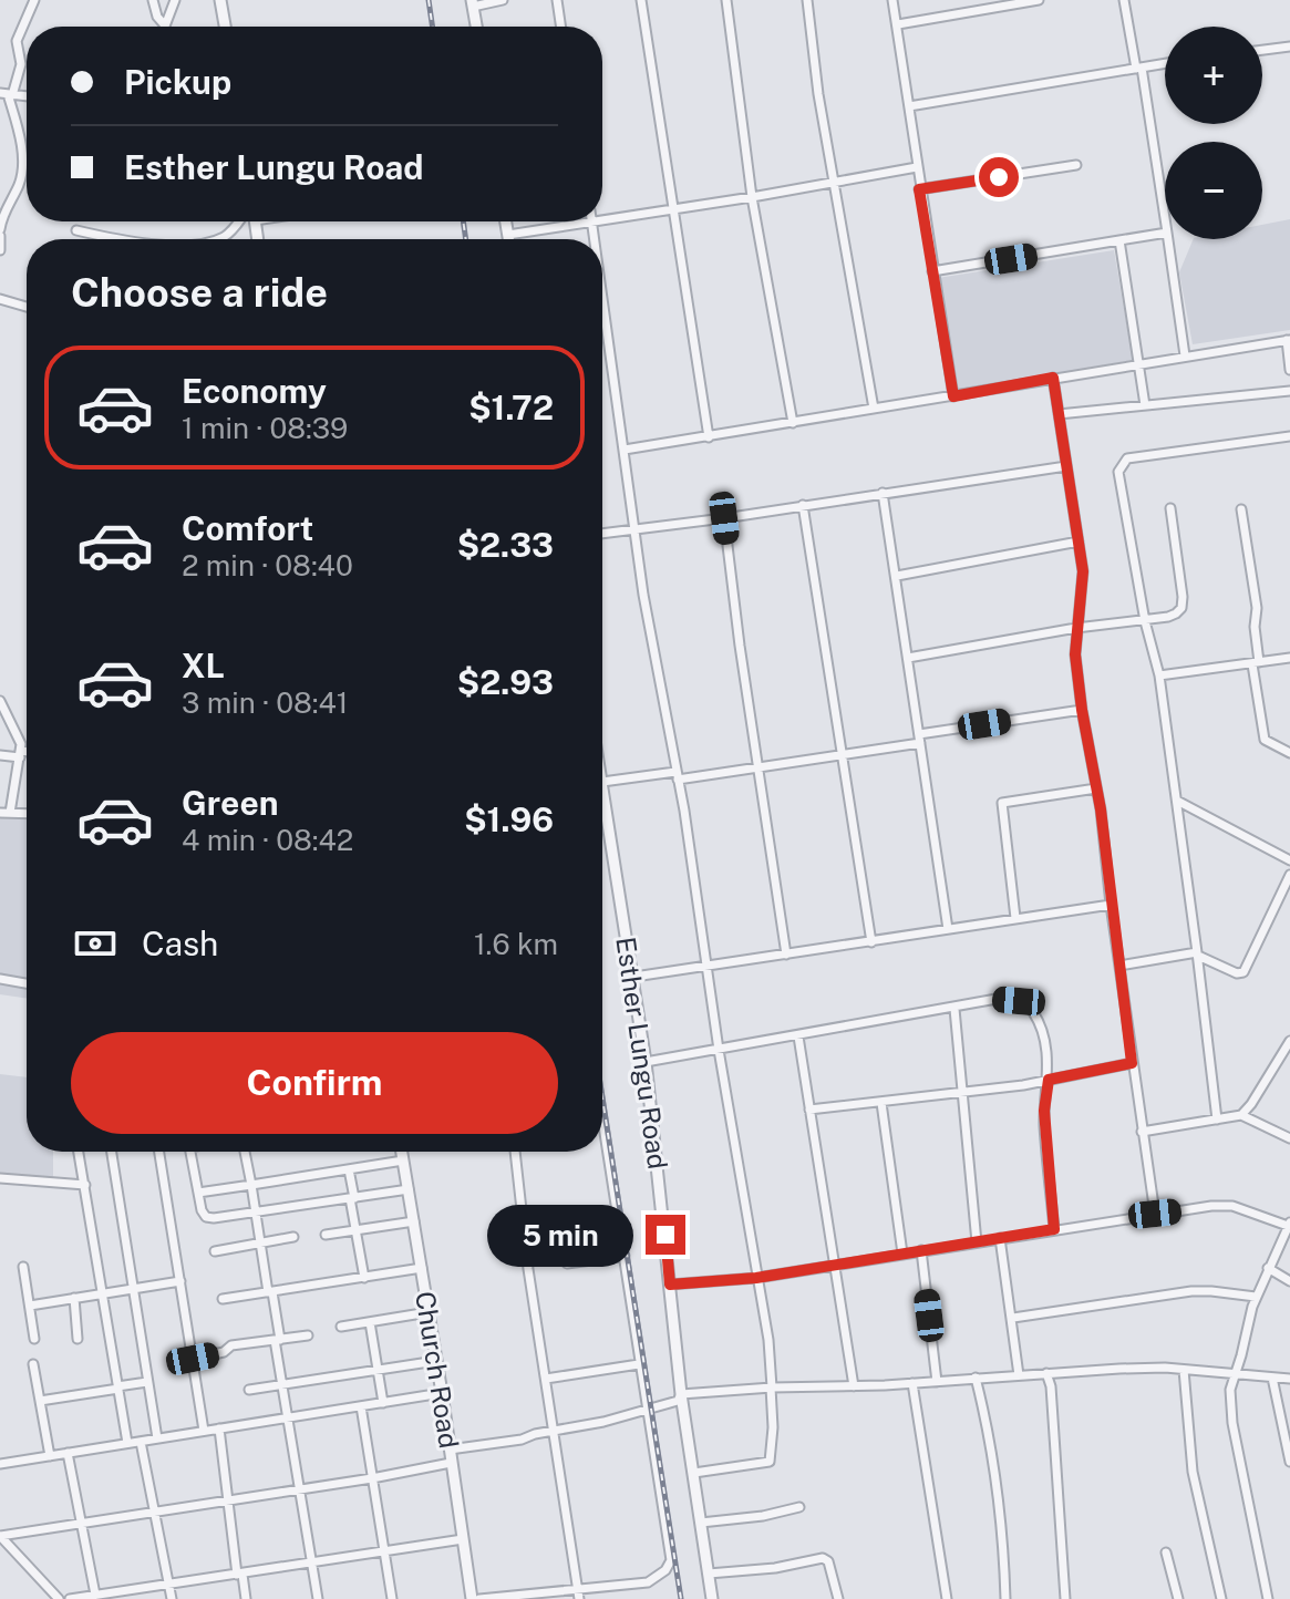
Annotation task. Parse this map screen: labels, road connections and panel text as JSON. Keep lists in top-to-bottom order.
{
  "streets": {
    "street": ["Esther Lungu Road", "Church Road"]
  },
  "page": {
    "map_buttons": ["+", "−"],
    "banner": ["Pickup", "Esther Lungu Road"],
    "heading": "Choose a ride",
    "list": [
      {
        "name": "Economy",
        "note": "1 min · 08:39",
        "value": "$1.72"
      },
      {
        "name": "Comfort",
        "note": "2 min · 08:40",
        "value": "$2.33"
      },
      {
        "name": "XL",
        "note": "3 min · 08:41",
        "value": "$2.93"
      },
      {
        "name": "Green",
        "note": "4 min · 08:42",
        "value": "$1.96"
      }
    ],
    "pay": ["Cash", "1.6 km"],
    "buttons": "Confirm",
    "bubble": "5 min"
  }
}
